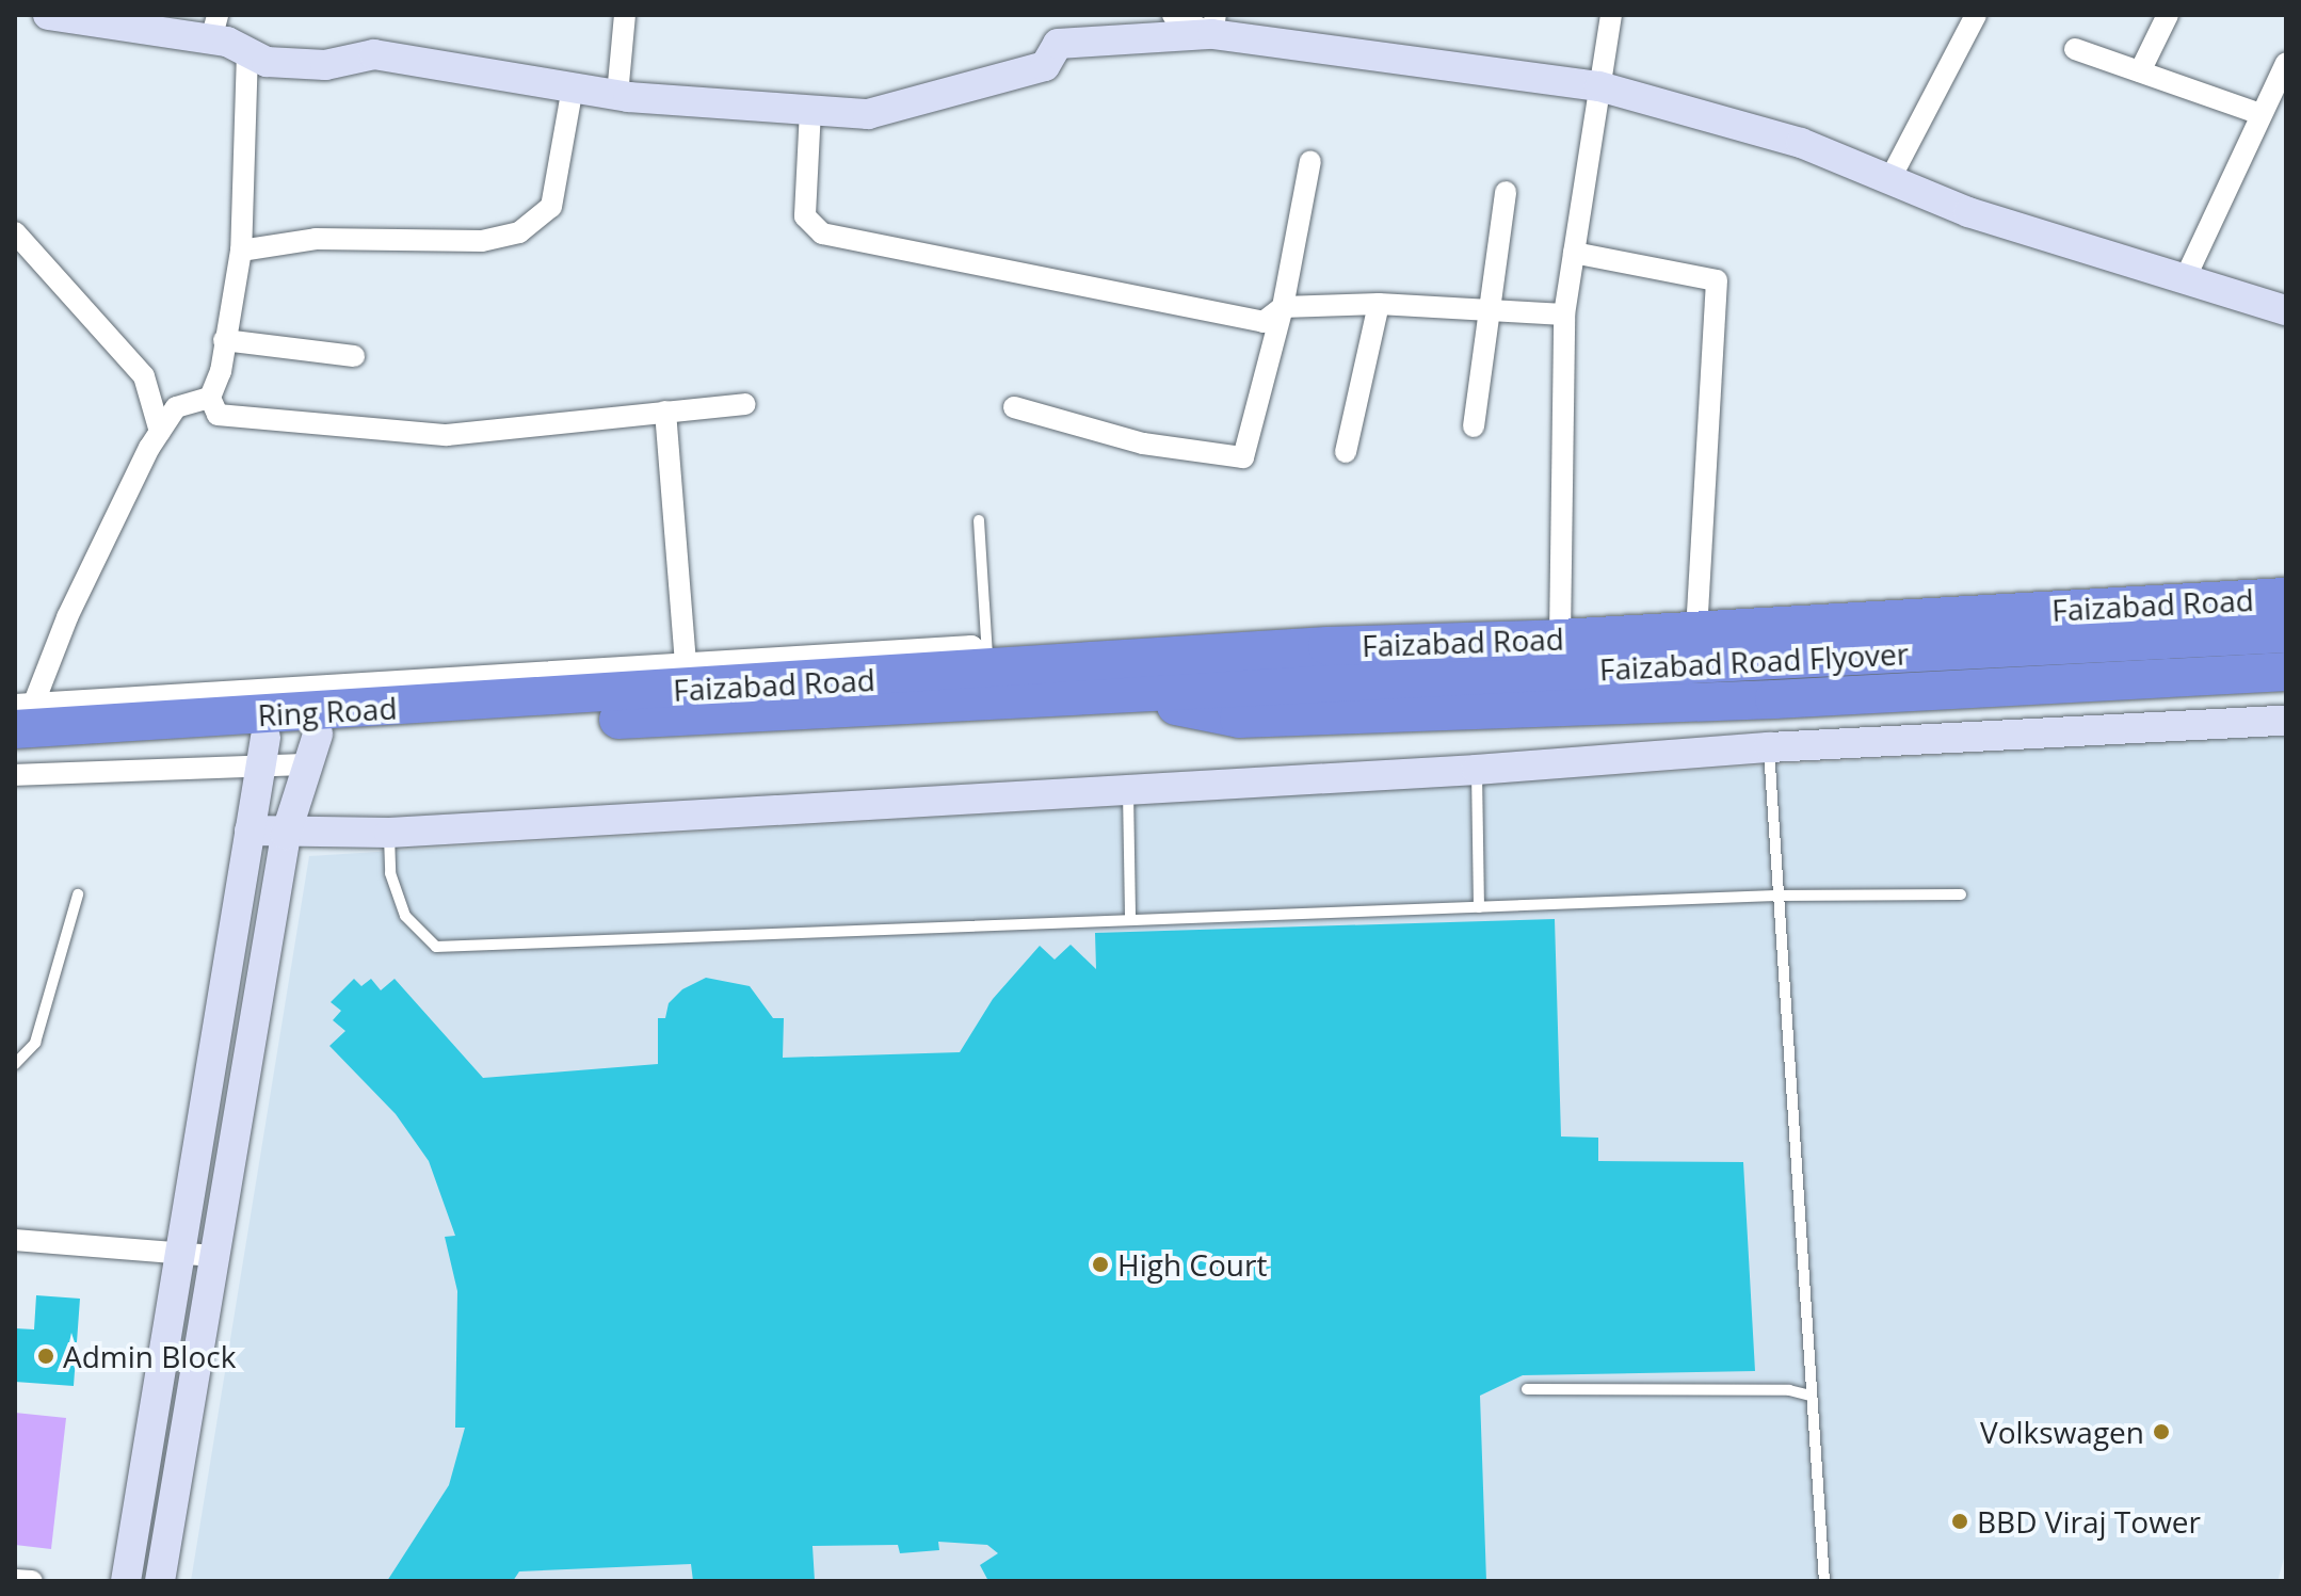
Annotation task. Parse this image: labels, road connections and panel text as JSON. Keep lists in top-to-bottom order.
{
  "streets": {
    "highway": ["Faizabad Road", "Faizabad Road Flyover", "Ring Road"]
  },
  "crossings": [
    ["Faizabad Road", "Faizabad Road Flyover"],
    ["Faizabad Road", "Ring Road"]
  ],
  "places": [
    "High Court",
    "Admin Block",
    "Volkswagen",
    "BBD Viraj Tower"
  ]
}
